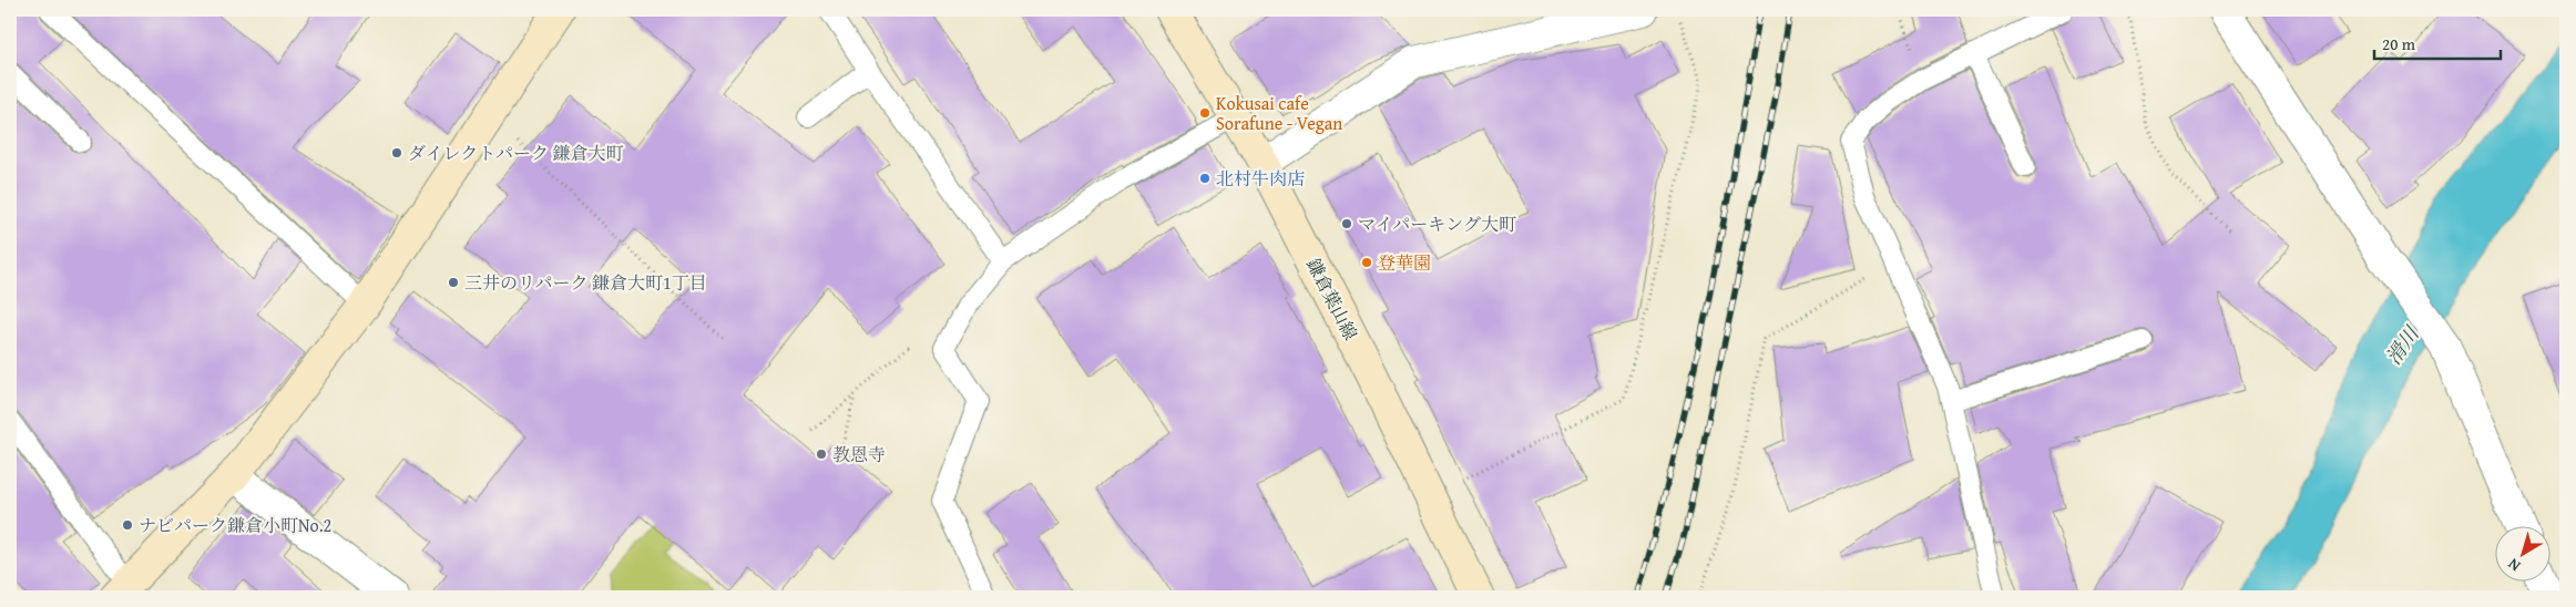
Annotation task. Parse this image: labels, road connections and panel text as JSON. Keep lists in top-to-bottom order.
{
  "streets": {
    "street": ["鎌倉葉山線"]
  },
  "water": ["滑川"],
  "places": [
    "Kokusai cafe Sorafune - Vegan",
    "ダイレクトパーク 鎌倉大町",
    "北村牛肉店",
    "マイパーキング大町",
    "登華園",
    "三井のリパーク 鎌倉大町1丁目",
    "教恩寺",
    "ナビパーク鎌倉小町No.2"
  ],
  "scale_bar": "20 m",
  "north": "bottom left"
}
